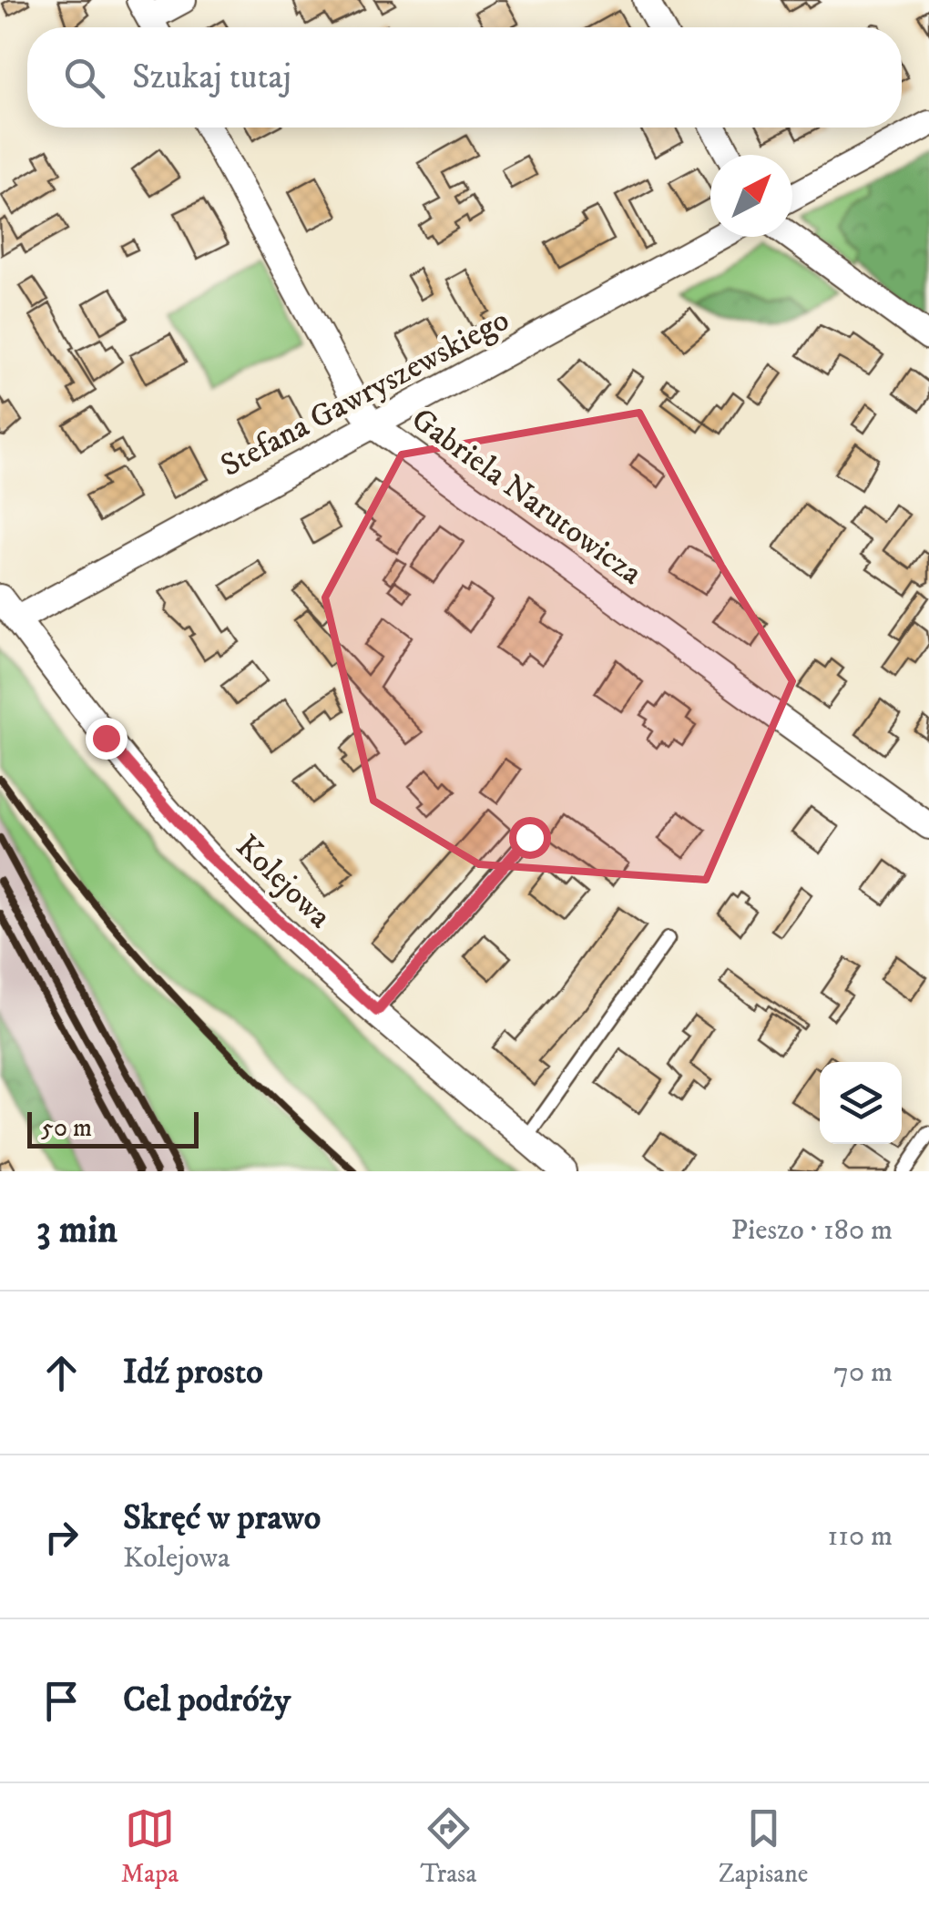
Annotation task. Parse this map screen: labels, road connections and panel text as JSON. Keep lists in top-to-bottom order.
{
  "streets": {
    "street": ["Stefana Gawryszewskiego", "Gabriela Narutowicza", "Kolejowa"]
  },
  "crossings": [
    ["Stefana Gawryszewskiego", "Gabriela Narutowicza"],
    ["Stefana Gawryszewskiego", "Kolejowa"]
  ],
  "scale_bar": "50 m",
  "north": "top right",
  "page": {
    "search": "Szukaj tutaj",
    "scale": "50 m",
    "heading": ["3 min", "Pieszo · 180 m"],
    "list": [
      ["Idź prosto", "70 m"],
      ["Skręć w prawo", "Kolejowa", "110 m"],
      "Cel podróży"
    ],
    "nav": ["Mapa", "Trasa", "Zapisane"]
  }
}
